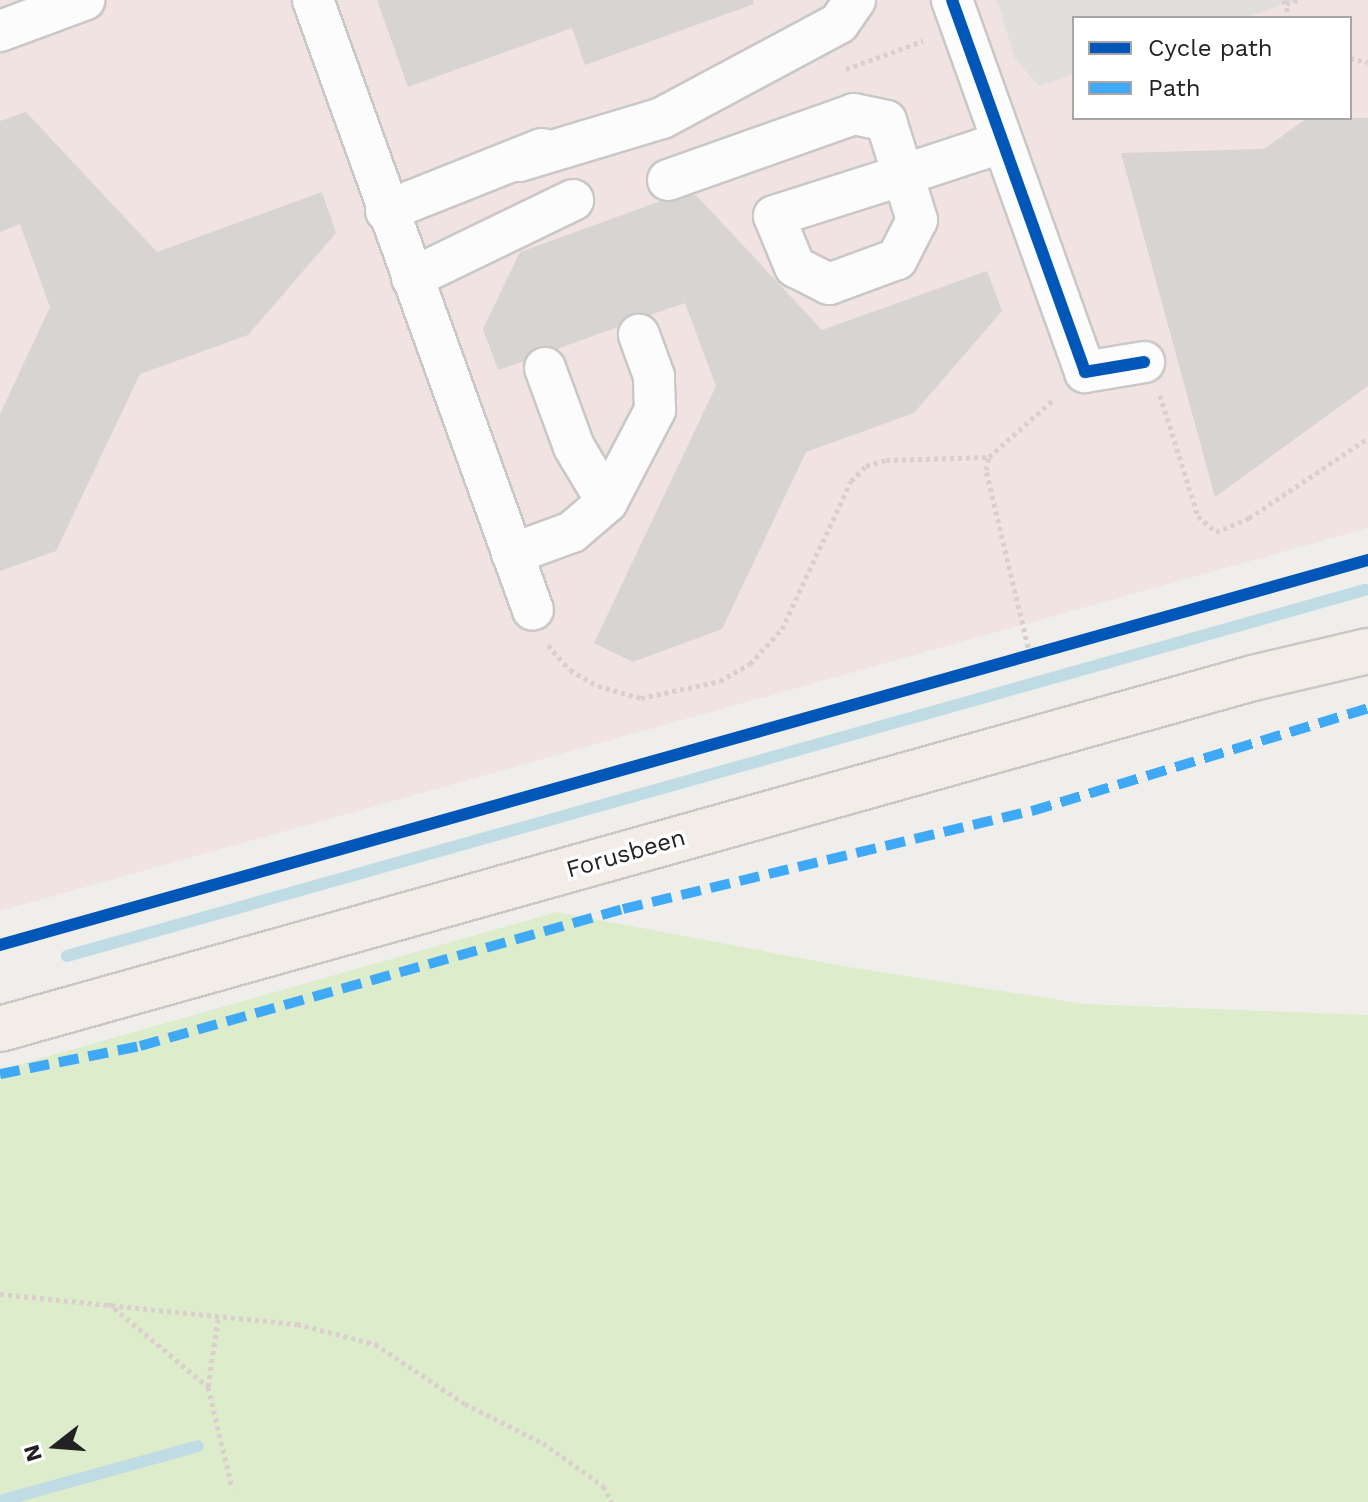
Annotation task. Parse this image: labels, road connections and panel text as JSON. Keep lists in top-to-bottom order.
{
  "streets": {
    "main road": ["Forusbeen"]
  },
  "legend": ["Cycle path", "Path"],
  "north": "left"
}
